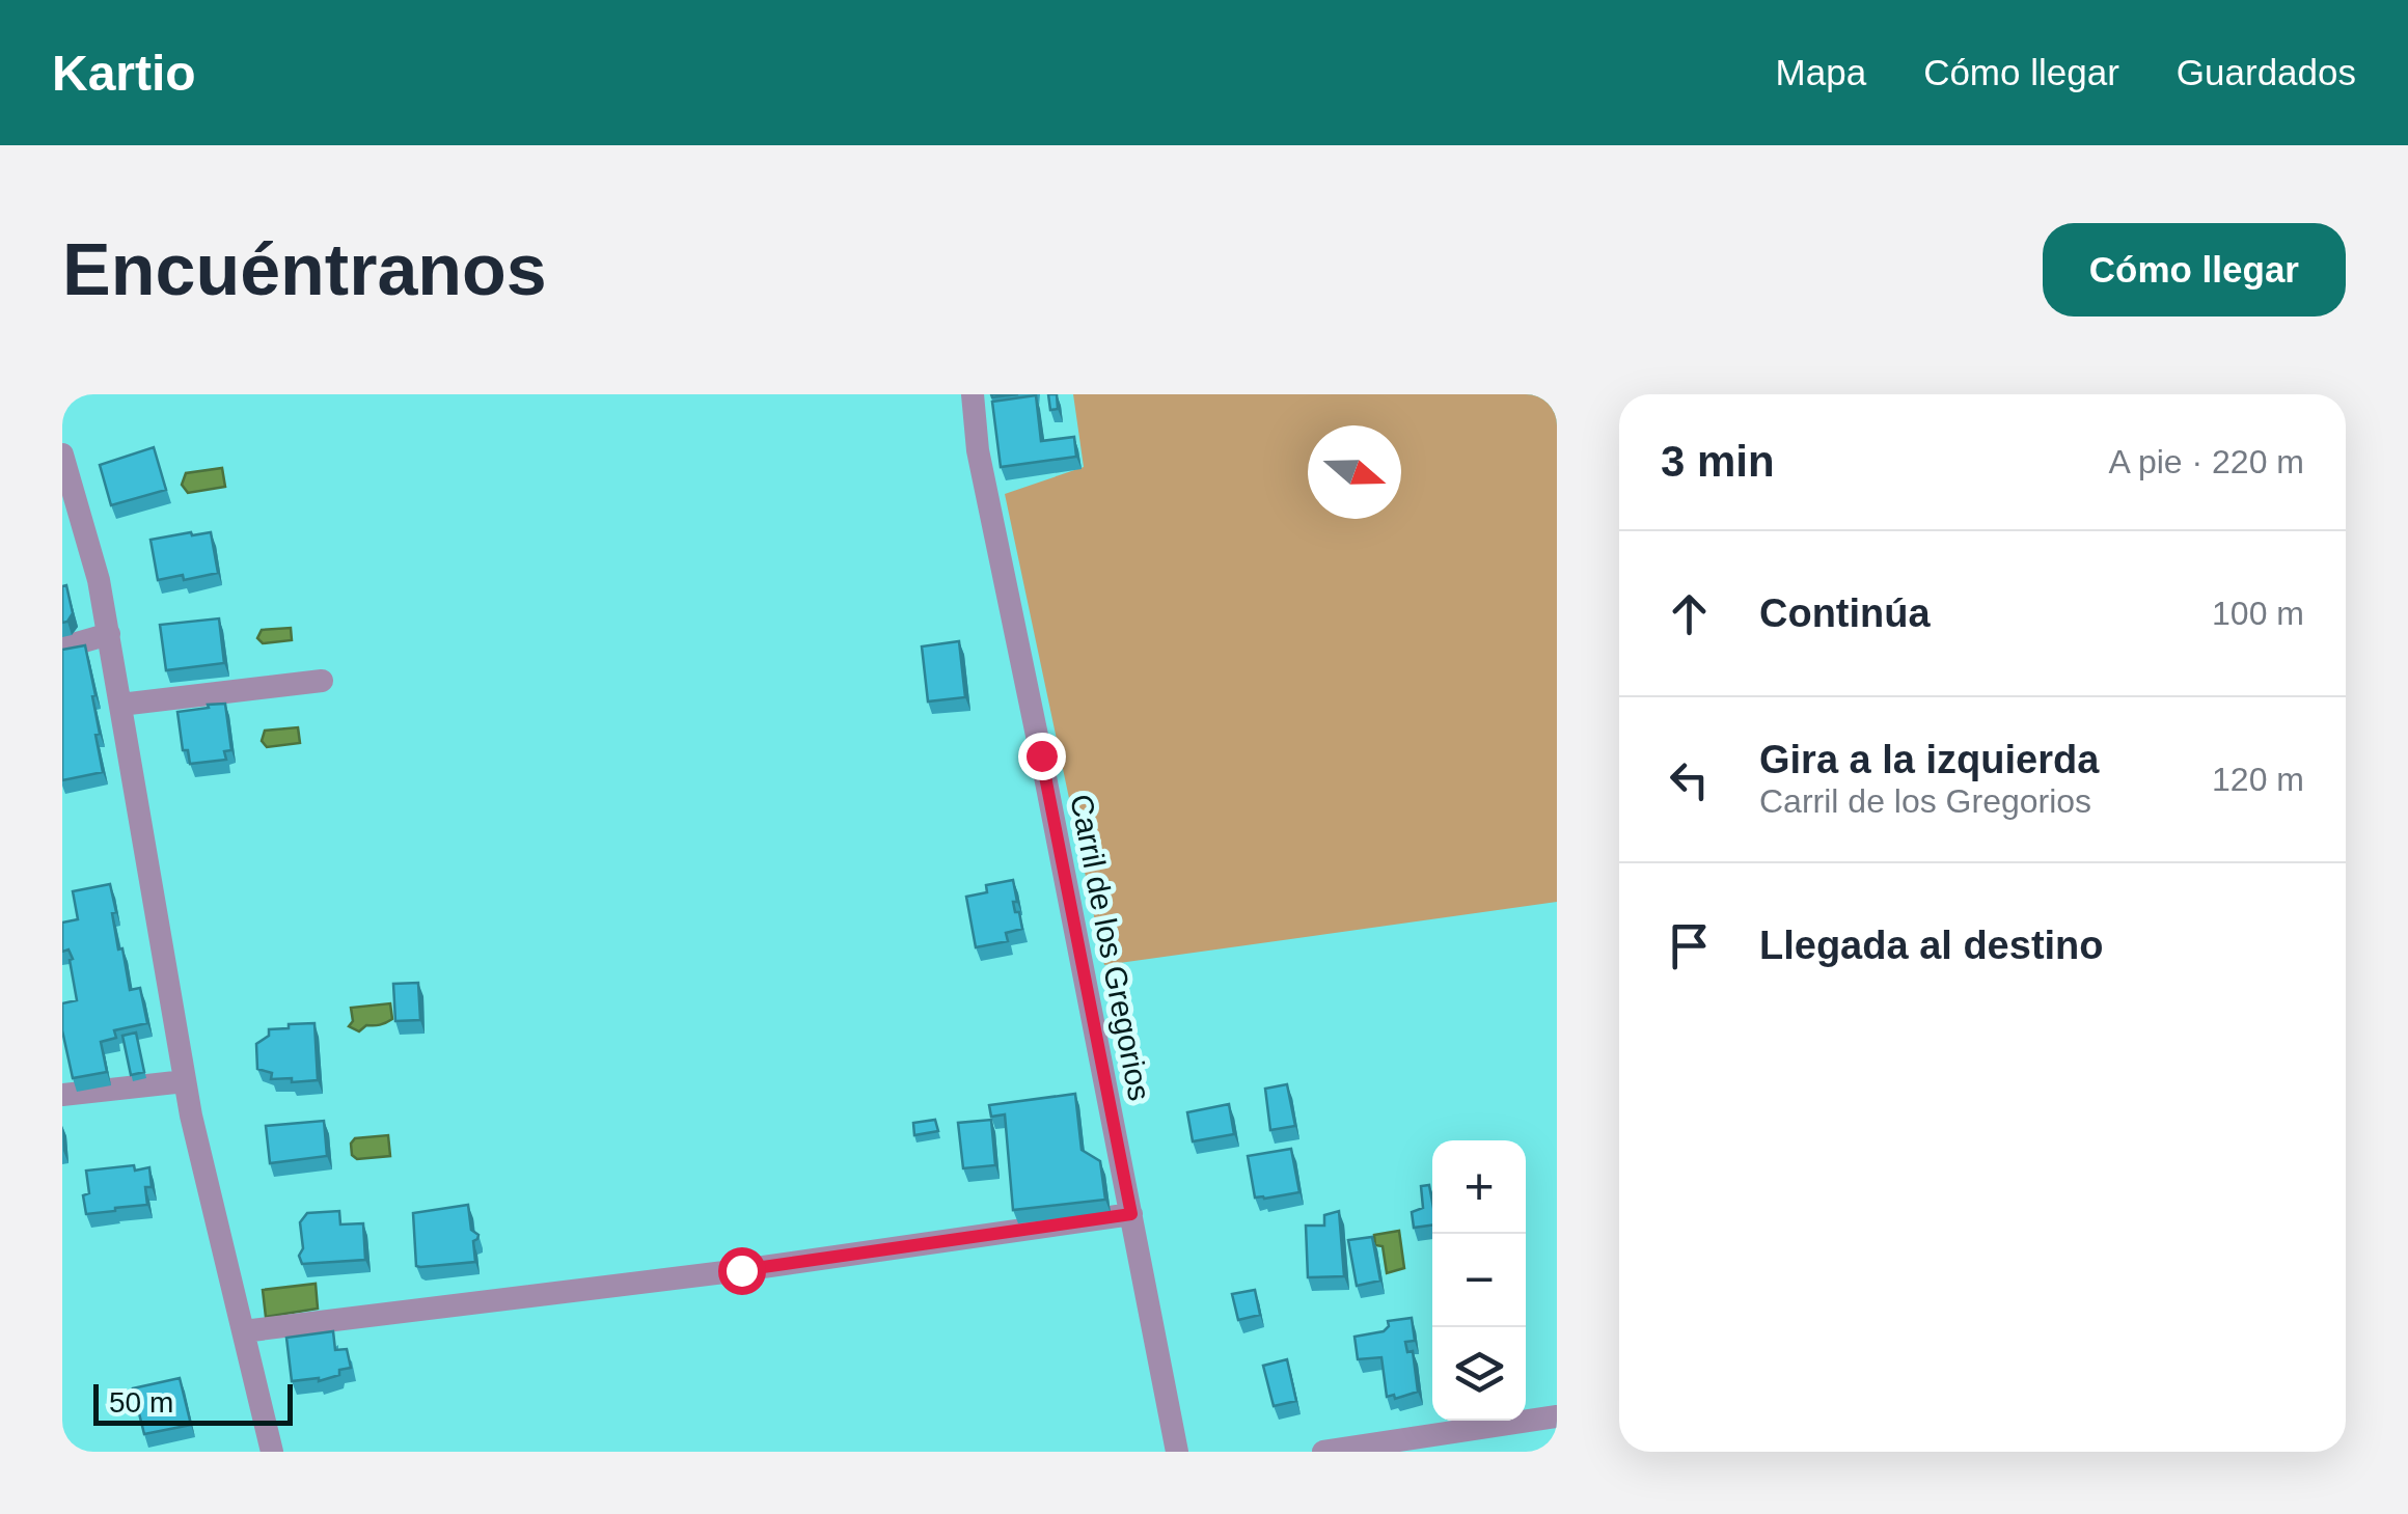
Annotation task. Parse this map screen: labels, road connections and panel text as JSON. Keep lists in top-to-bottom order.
{
  "streets": {
    "street": ["Carril de los Gregorios"]
  },
  "scale_bar": "50 m",
  "north": "right",
  "page": {
    "header": "Kartio",
    "nav": ["Mapa", "Cómo llegar", "Guardados"],
    "buttons": "Cómo llegar",
    "title": "Encuéntranos",
    "heading": ["3 min", "A pie · 220 m"],
    "list": [
      ["Continúa", "100 m"],
      ["Gira a la izquierda", "Carril de los Gregorios", "120 m"],
      "Llegada al destino"
    ],
    "map_buttons": ["+", "−"],
    "scale": "50 m"
  }
}
